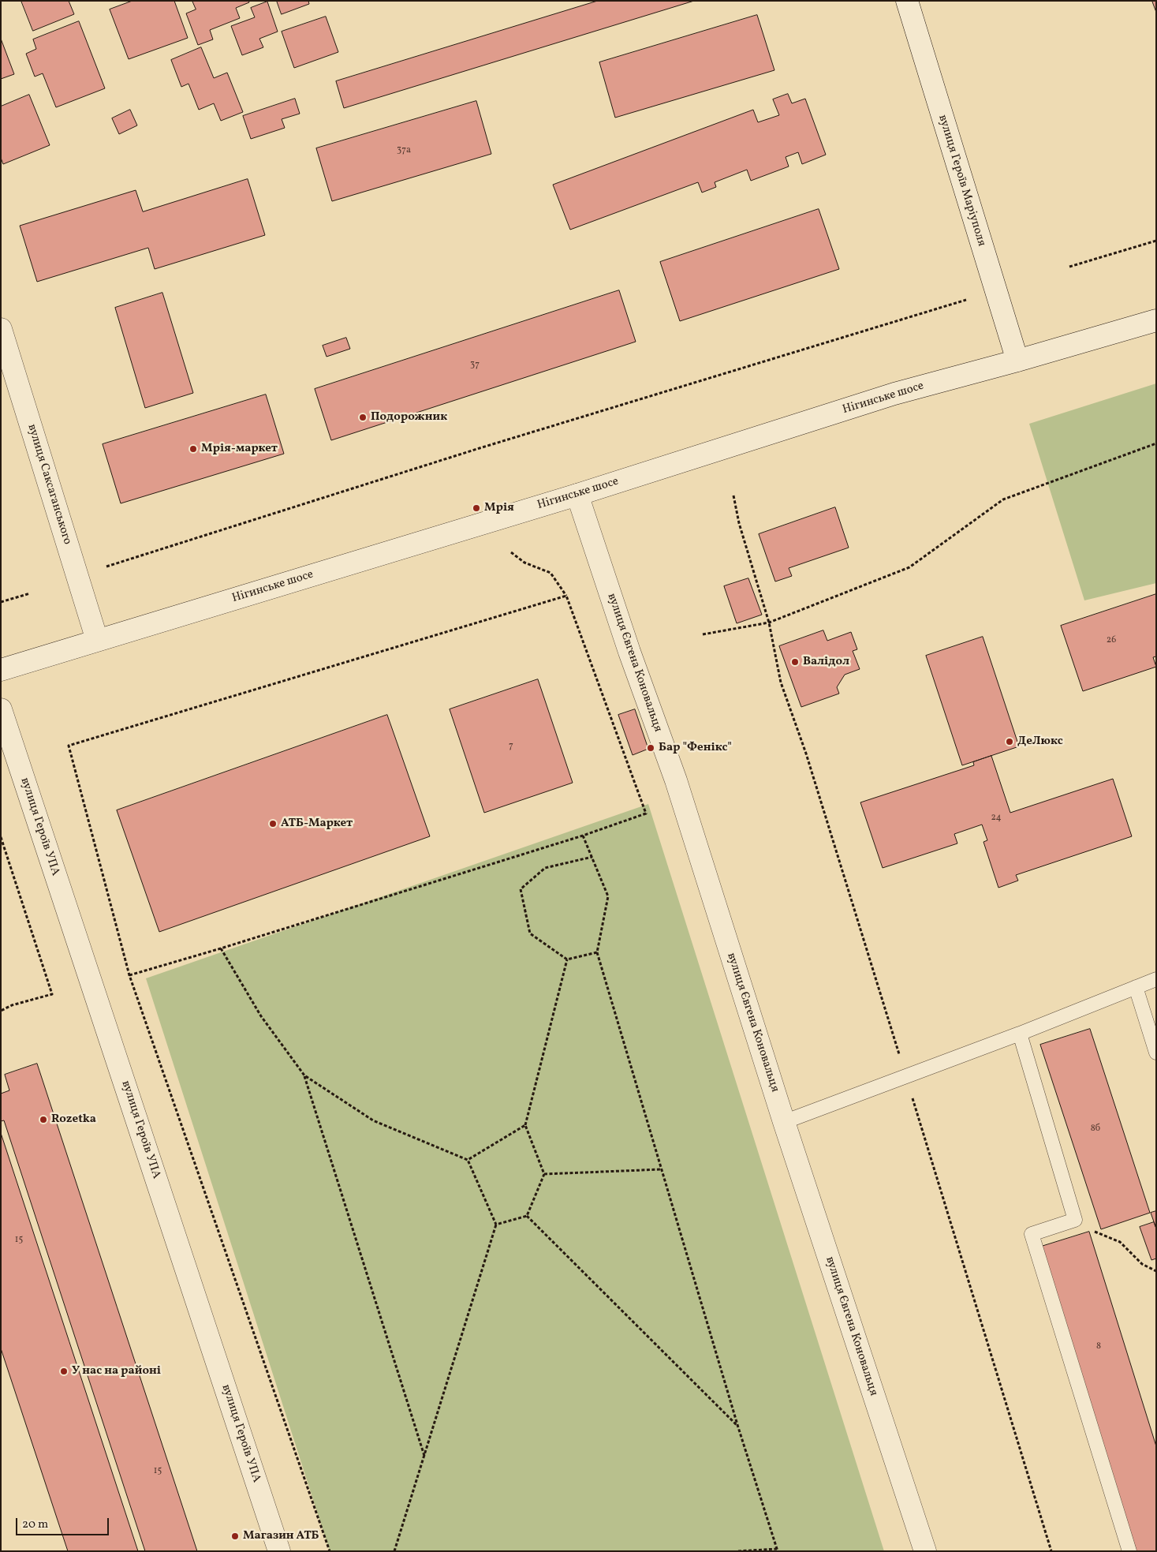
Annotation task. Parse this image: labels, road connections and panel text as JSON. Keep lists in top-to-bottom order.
{
  "streets": {
    "street": [
      "вулиця Героїв Маріуполя",
      "Нігинське шосе",
      "вулиця Саксаганського",
      "вулиця Євгена Коновальця",
      "вулиця Героїв УПА"
    ]
  },
  "crossings": [
    ["вулиця Героїв Маріуполя", "Нігинське шосе"],
    ["Нігинське шосе", "вулиця Саксаганського"],
    ["Нігинське шосе", "вулиця Євгена Коновальця"]
  ],
  "places": [
    "Подорожник",
    "Мрія-маркет",
    "Мрія",
    "Валідол",
    "ДеЛюкс",
    "Бар \"Фенікс\"",
    "АТБ-Маркет",
    "Rozetka",
    "У нас на районі",
    "Магазин АТБ"
  ],
  "house_numbers": [
    "37а",
    "37",
    "26",
    "7",
    "24",
    "8б",
    "15",
    "8",
    "15"
  ],
  "scale_bar": "20 m"
}
